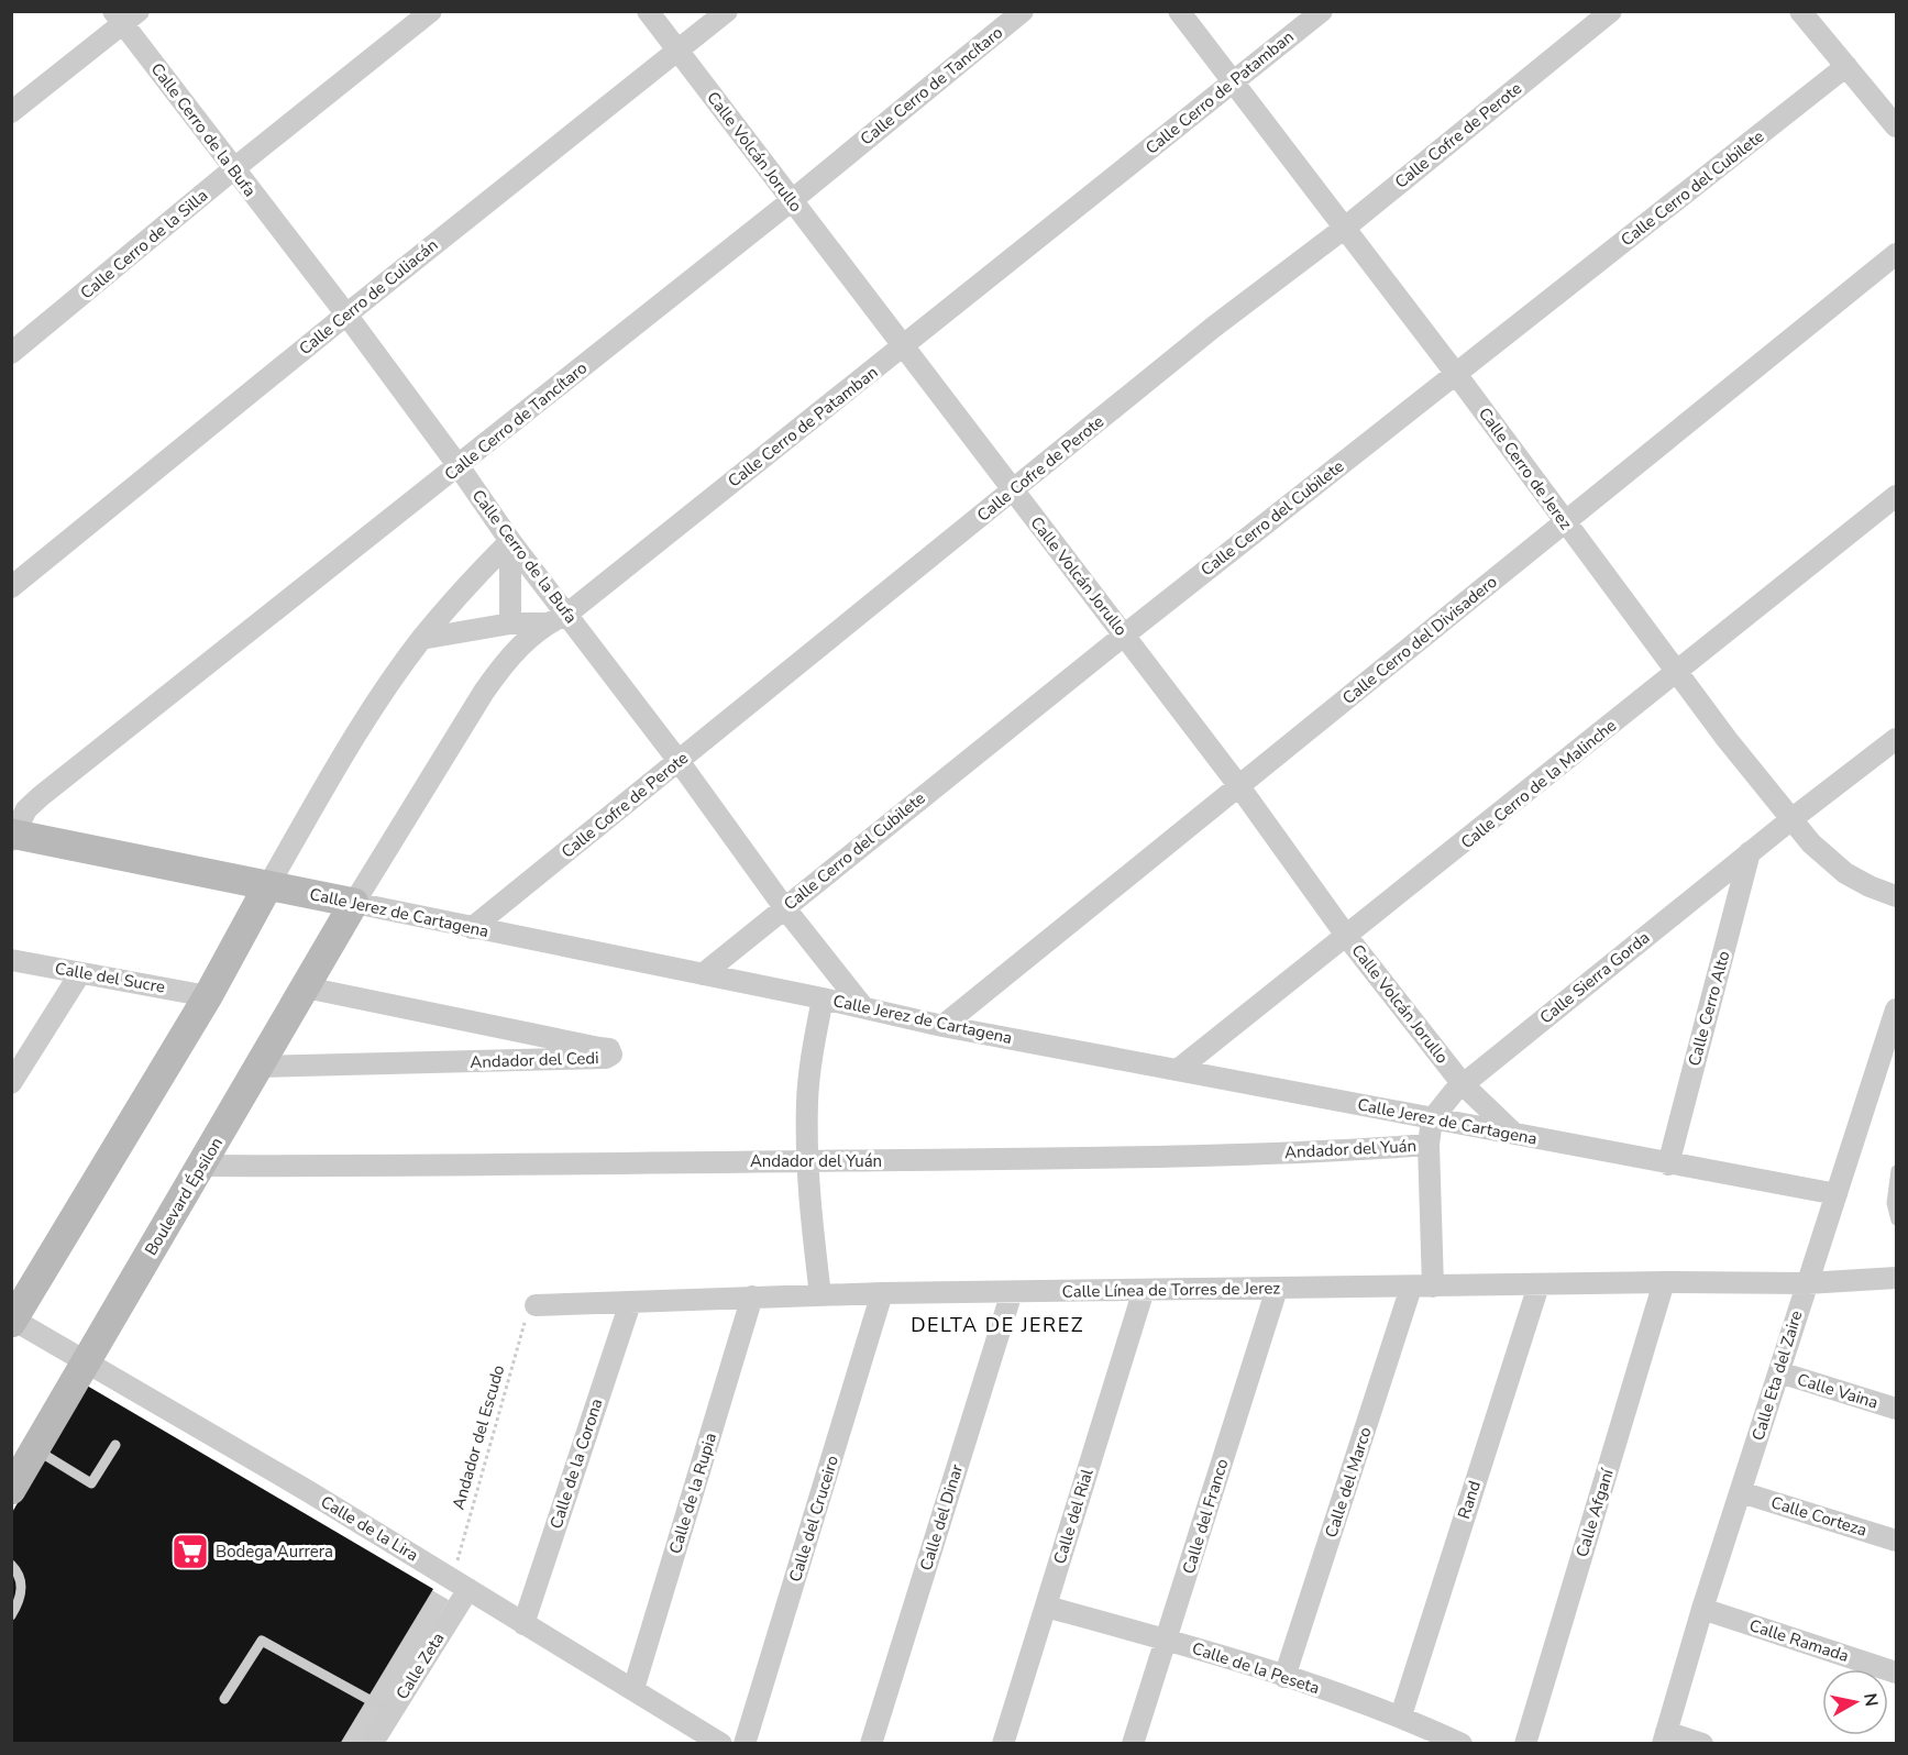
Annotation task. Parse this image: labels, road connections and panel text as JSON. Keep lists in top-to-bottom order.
{
  "streets": {
    "street": [
      "Calle Cerro de Tancítaro",
      "Calle Cerro de Patamban",
      "Calle Cerro de la Bufa",
      "Calle Cofre de Perote",
      "Calle Volcán Jorullo",
      "Calle Cerro del Cubilete",
      "Calle Cerro de la Silla",
      "Calle Cerro de Culiacán",
      "Calle Cerro de Jerez",
      "Calle Cerro del Divisadero",
      "Calle Cerro de la Malinche",
      "Calle Jerez de Cartagena",
      "Calle del Sucre",
      "Calle Sierra Gorda",
      "Calle Cerro Alto",
      "Andador del Cedi",
      "Andador del Yuán",
      "Boulevard Épsilon",
      "Calle Línea de Torres de Jerez",
      "Calle Eta del Zaire",
      "Calle Vaina",
      "Calle de la Corona",
      "Calle del Marco",
      "Calle de la Rupia",
      "Rand",
      "Calle Afganí",
      "Calle del Rial",
      "Calle del Franco",
      "Calle Corteza",
      "Calle del Dinar",
      "Calle del Cruceiro",
      "Calle de la Lira",
      "Calle Ramada",
      "Calle Zeta",
      "Calle de la Peseta"
    ],
    "path": ["Andador del Escudo"]
  },
  "crossings": [
    ["Calle Cerro de Tancítaro", "Calle Cerro de la Bufa"],
    ["Calle Cerro de Tancítaro", "Calle Volcán Jorullo"],
    ["Calle Cerro de Tancítaro", "Calle Jerez de Cartagena"],
    ["Calle Cerro de Patamban", "Calle Cerro de la Bufa"],
    ["Calle Cerro de Patamban", "Calle Volcán Jorullo"],
    ["Calle Cerro de Patamban", "Calle Cerro de Jerez"],
    ["Calle Cerro de Patamban", "Calle Jerez de Cartagena"],
    ["Calle Cerro de Patamban", "Boulevard Épsilon"],
    ["Calle Cerro de la Bufa", "Calle Cofre de Perote"],
    ["Calle Cerro de la Bufa", "Calle Cerro del Cubilete"],
    ["Calle Cerro de la Bufa", "Calle Cerro de la Silla"],
    ["Calle Cerro de la Bufa", "Calle Cerro de Culiacán"],
    ["Calle Cerro de la Bufa", "Calle Jerez de Cartagena"],
    ["Calle Cofre de Perote", "Calle Volcán Jorullo"],
    ["Calle Cofre de Perote", "Calle Cerro de Jerez"],
    ["Calle Cofre de Perote", "Calle Jerez de Cartagena"],
    ["Calle Volcán Jorullo", "Calle Cerro del Cubilete"],
    ["Calle Volcán Jorullo", "Calle Cerro de Culiacán"],
    ["Calle Volcán Jorullo", "Calle Cerro del Divisadero"],
    ["Calle Volcán Jorullo", "Calle Cerro de la Malinche"],
    ["Calle Volcán Jorullo", "Calle Jerez de Cartagena"],
    ["Calle Volcán Jorullo", "Calle Sierra Gorda"],
    ["Calle Cerro del Cubilete", "Calle Cerro de Jerez"],
    ["Calle Cerro del Cubilete", "Calle Jerez de Cartagena"],
    ["Calle Cerro de Jerez", "Calle Cerro del Divisadero"],
    ["Calle Cerro de Jerez", "Calle Cerro de la Malinche"],
    ["Calle Cerro de Jerez", "Calle Sierra Gorda"],
    ["Calle Cerro del Divisadero", "Calle Jerez de Cartagena"],
    ["Calle Cerro de la Malinche", "Calle Jerez de Cartagena"],
    ["Calle Jerez de Cartagena", "Calle Sierra Gorda"],
    ["Calle Jerez de Cartagena", "Calle Cerro Alto"],
    ["Calle Jerez de Cartagena", "Boulevard Épsilon"],
    ["Calle Jerez de Cartagena", "Calle Eta del Zaire"],
    ["Calle Sierra Gorda", "Calle Cerro Alto"],
    ["Andador del Cedi", "Boulevard Épsilon"],
    ["Andador del Yuán", "Boulevard Épsilon"],
    ["Boulevard Épsilon", "Calle de la Lira"],
    ["Calle Línea de Torres de Jerez", "Calle Eta del Zaire"],
    ["Calle Línea de Torres de Jerez", "Andador del Escudo"],
    ["Calle Línea de Torres de Jerez", "Calle de la Corona"],
    ["Calle Línea de Torres de Jerez", "Calle del Marco"],
    ["Calle Línea de Torres de Jerez", "Calle de la Rupia"],
    ["Calle Línea de Torres de Jerez", "Rand"],
    ["Calle Línea de Torres de Jerez", "Calle Afganí"],
    ["Calle Línea de Torres de Jerez", "Calle del Rial"],
    ["Calle Línea de Torres de Jerez", "Calle del Franco"],
    ["Calle Línea de Torres de Jerez", "Calle del Dinar"],
    ["Calle Línea de Torres de Jerez", "Calle del Cruceiro"],
    ["Calle Eta del Zaire", "Calle Vaina"],
    ["Calle Eta del Zaire", "Calle Corteza"],
    ["Calle Eta del Zaire", "Calle Ramada"],
    ["Andador del Escudo", "Calle de la Lira"],
    ["Andador del Escudo", "Calle Zeta"],
    ["Calle de la Corona", "Calle de la Lira"],
    ["Calle del Marco", "Calle de la Peseta"],
    ["Calle de la Rupia", "Calle de la Lira"],
    ["Rand", "Calle de la Peseta"],
    ["Calle del Rial", "Calle de la Peseta"],
    ["Calle del Franco", "Calle de la Peseta"],
    ["Calle de la Lira", "Calle Zeta"]
  ],
  "districts": ["DELTA DE JEREZ"],
  "places": {
    "supermarket": ["Bodega Aurrera"]
  },
  "north": "right"
}
